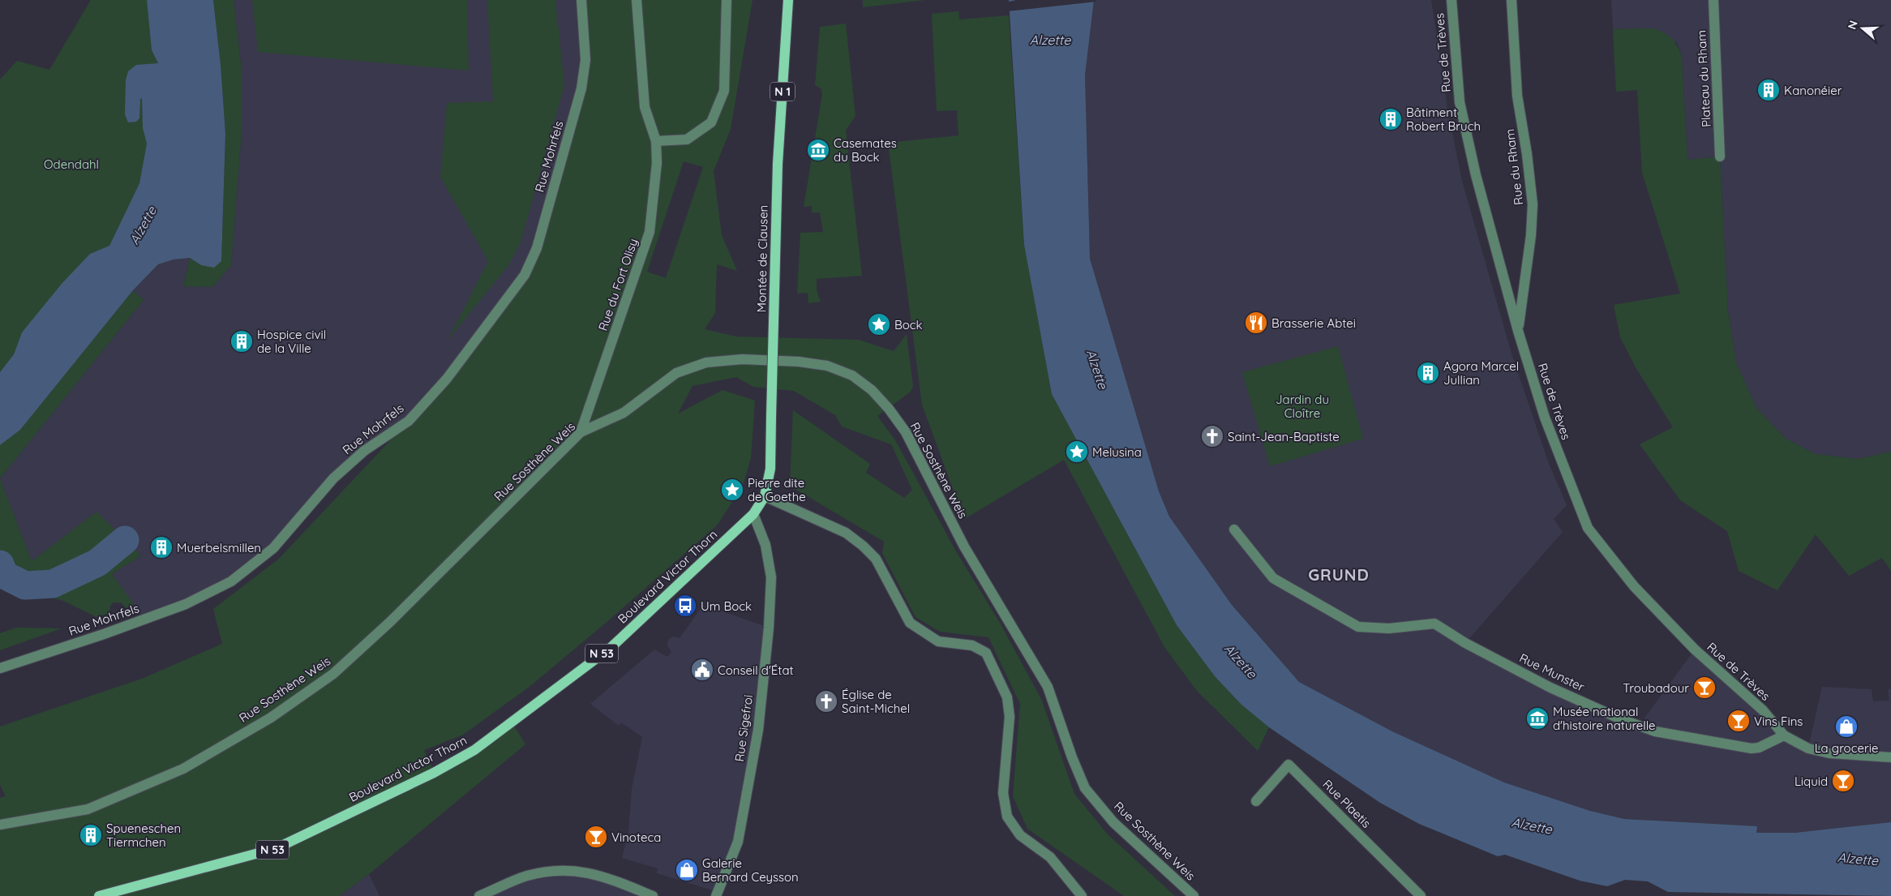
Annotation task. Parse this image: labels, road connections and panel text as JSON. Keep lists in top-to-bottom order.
{
  "streets": {
    "main road": [
      "N 1",
      "Montée de Clausen",
      "Boulevard Victor Thorn",
      "N 53"
    ],
    "street": [
      "Rue de Trèves",
      "Plateau du Rham",
      "Rue Mohrfels",
      "Rue du Rham",
      "Rue du Fort Olisy",
      "Rue Sosthène Weis",
      "Rue Munster",
      "Rue Sigefroi",
      "Rue Plaetis"
    ]
  },
  "crossings": [
    ["Rue de Trèves", "Rue du Rham"],
    ["Rue de Trèves", "Rue Munster"],
    ["Montée de Clausen", "Boulevard Victor Thorn"],
    ["Montée de Clausen", "Rue Sigefroi"],
    ["Rue du Fort Olisy", "Rue Sosthène Weis"],
    ["Boulevard Victor Thorn", "Rue Sigefroi"]
  ],
  "districts": ["GRUND"],
  "water": ["Alzette"],
  "parks": ["Odendahl", "Jardin du Cloître"],
  "places": {
    "building": [
      "Kanonéier",
      "Bâtiment Robert Bruch",
      "Hospice civil de la Ville",
      "Agora Marcel Jullian",
      "Muerbelsmillen",
      "Spueneschen Tiermchen"
    ],
    "museum": ["Casemates du Bock", "Musée national d'histoire naturelle"],
    "restaurant": ["Brasserie Abtei"],
    "place": ["Bock", "Melusina", "Pierre dite de Goethe"],
    "church": ["Saint-Jean-Baptiste", "Église de Saint-Michel"],
    "bus stop": ["Um Bock"],
    "public building": ["Conseil d'État"],
    "bar": [
      "Troubadour",
      "Vins Fins",
      "Liquid",
      "Vinoteca"
    ],
    "shop": ["La grocerie", "Galerie Bernard Ceysson"]
  },
  "north": "left"
}
